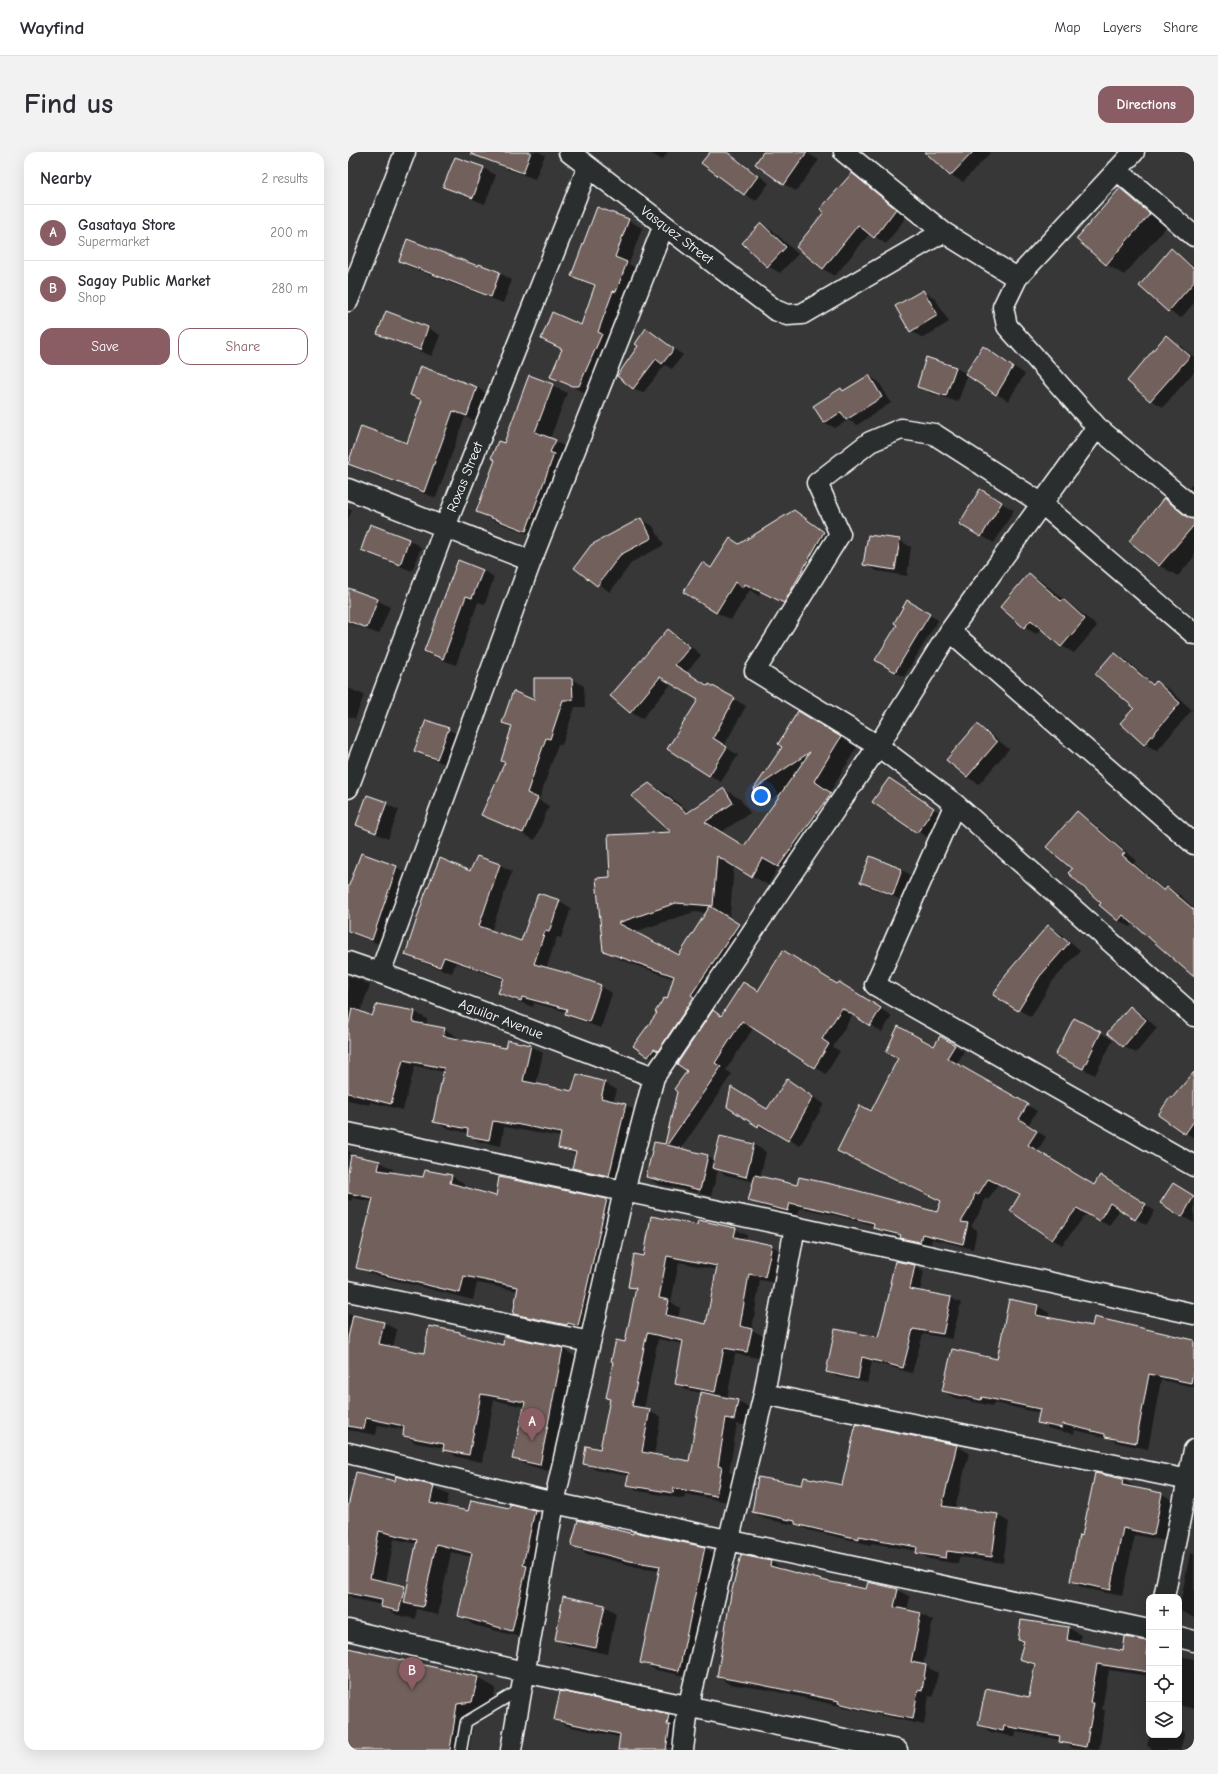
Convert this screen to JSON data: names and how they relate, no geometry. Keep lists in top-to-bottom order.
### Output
{
  "streets": {
    "street": ["Vasquez Street", "Roxas Street", "Aguilar Avenue"]
  },
  "crossings": [
    ["Vasquez Street", "Roxas Street"]
  ],
  "page": {
    "header": "Wayfind",
    "nav": ["Map", "Layers", "Share"],
    "buttons": [
      "Directions",
      ["Save", "Share"]
    ],
    "title": "Find us",
    "heading": ["Nearby", "2 results"],
    "list": [
      {
        "mark": "A",
        "name": "Gasataya Store",
        "note": "Supermarket",
        "value": "200 m"
      },
      {
        "mark": "B",
        "name": "Sagay Public Market",
        "note": "Shop",
        "value": "280 m"
      }
    ],
    "pins": ["A", "B"],
    "map_buttons": ["+", "−"]
  }
}
